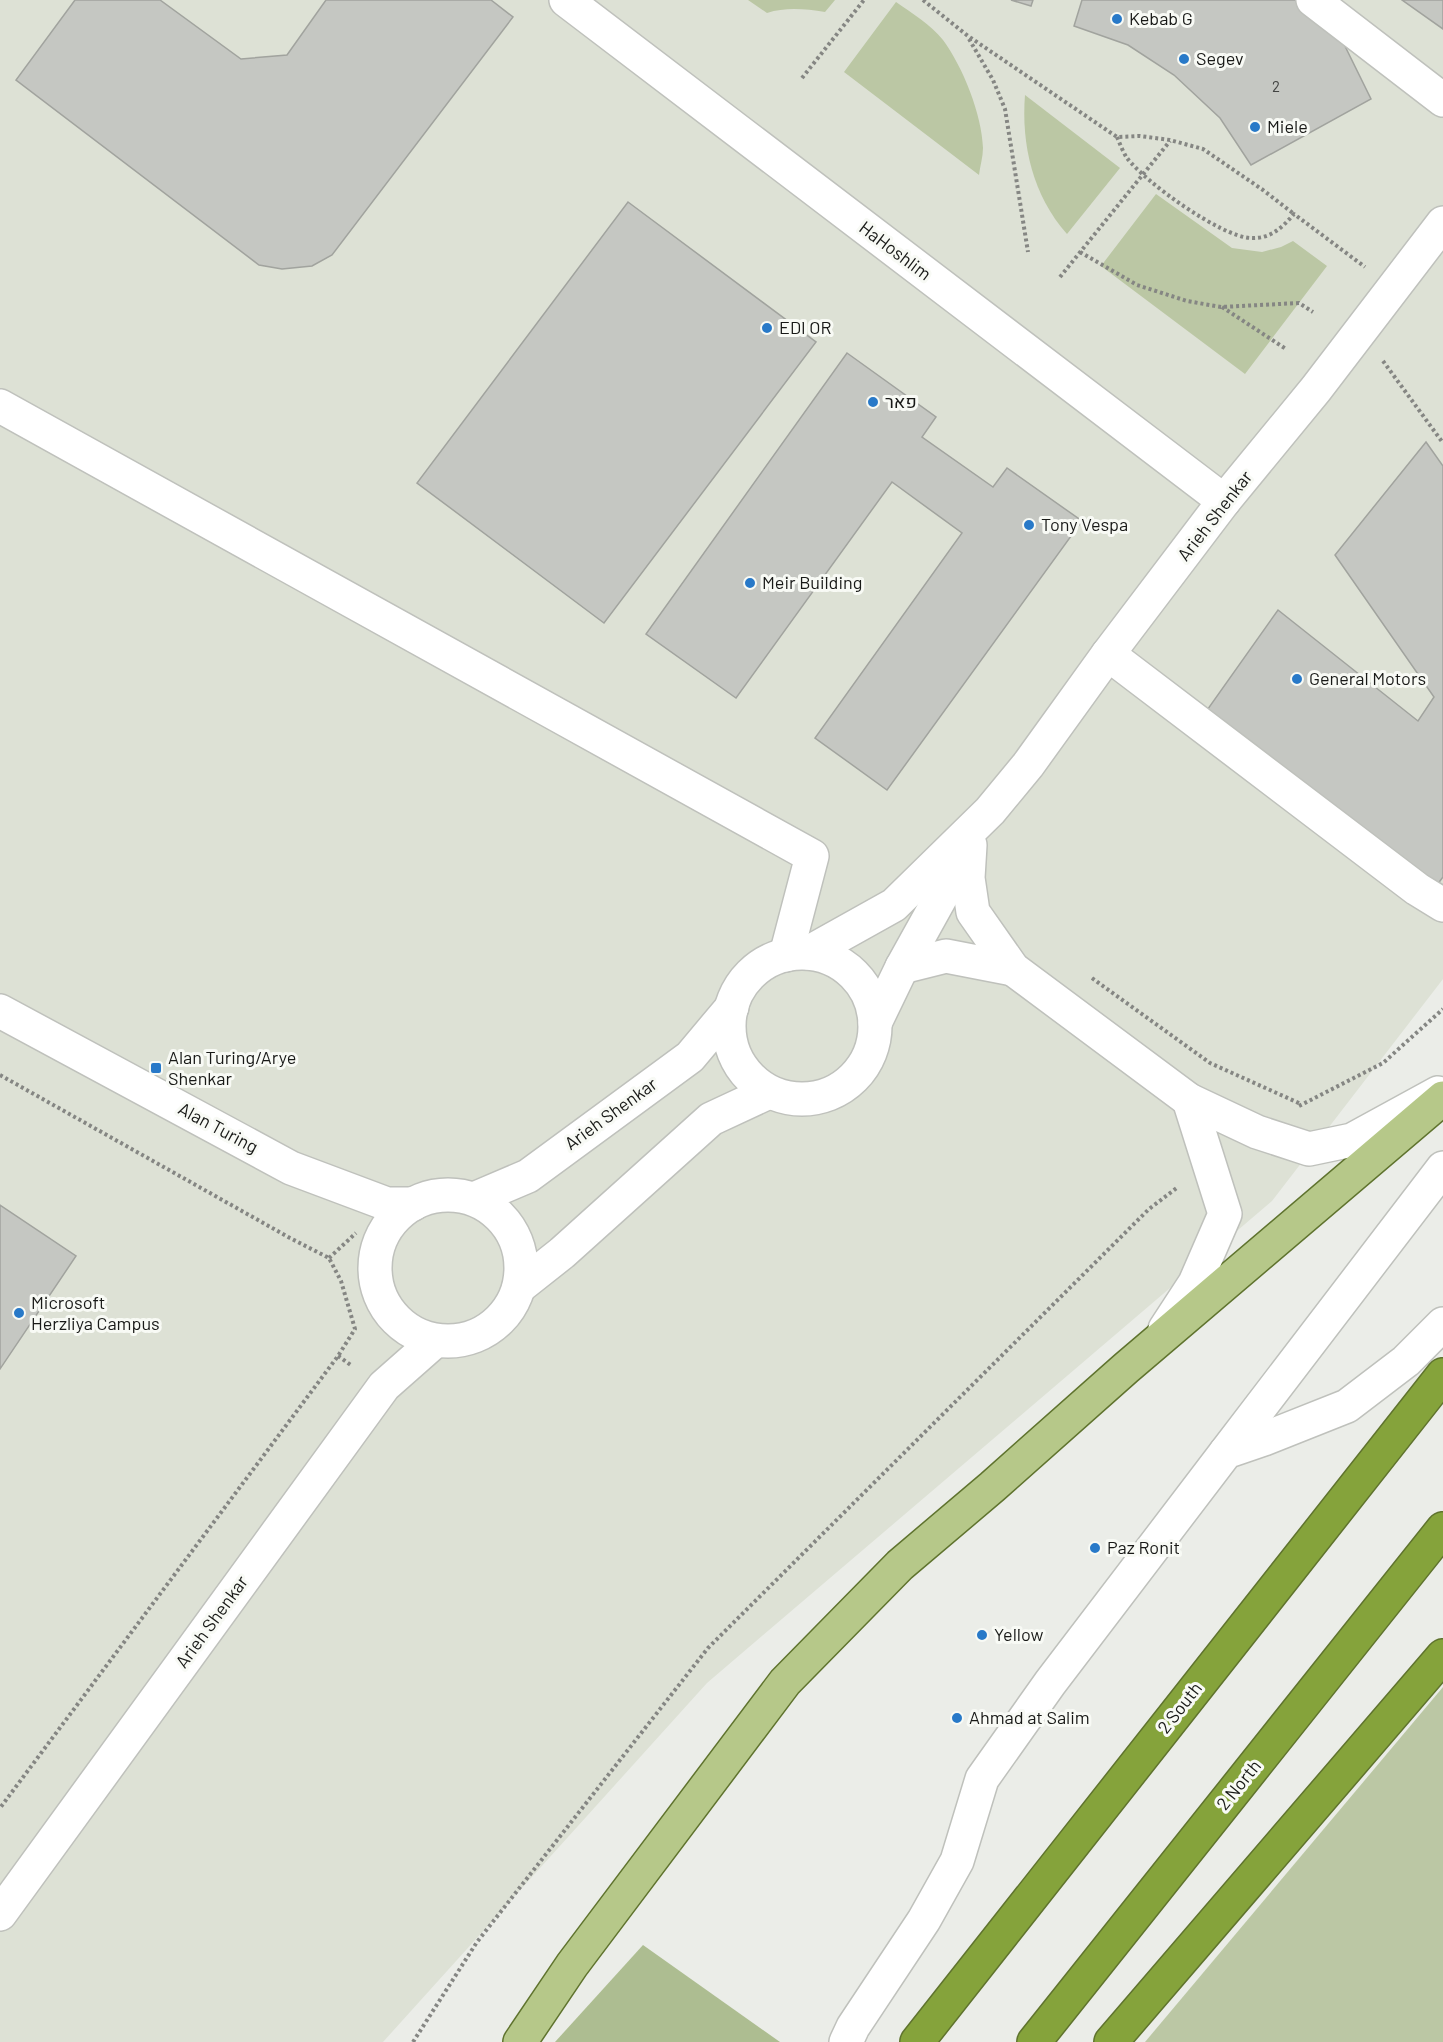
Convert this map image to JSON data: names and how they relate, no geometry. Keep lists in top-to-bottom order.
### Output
{
  "streets": {
    "highway": ["2 South", "2 North"],
    "street": ["HaHoshlim", "Arieh Shenkar", "Alan Turing"]
  },
  "crossings": [
    ["HaHoshlim", "Arieh Shenkar"],
    ["Arieh Shenkar", "Alan Turing"]
  ],
  "places": {
    "other": [
      "Kebab G",
      "Segev",
      "Miele",
      "EDI OR",
      "פאר",
      "Tony Vespa",
      "Meir Building",
      "General Motors",
      "Microsoft Herzliya Campus",
      "Paz Ronit",
      "Yellow",
      "Ahmad at Salim"
    ],
    "transit": ["Alan Turing/Arye Shenkar"]
  },
  "house_numbers": ["2"]
}
